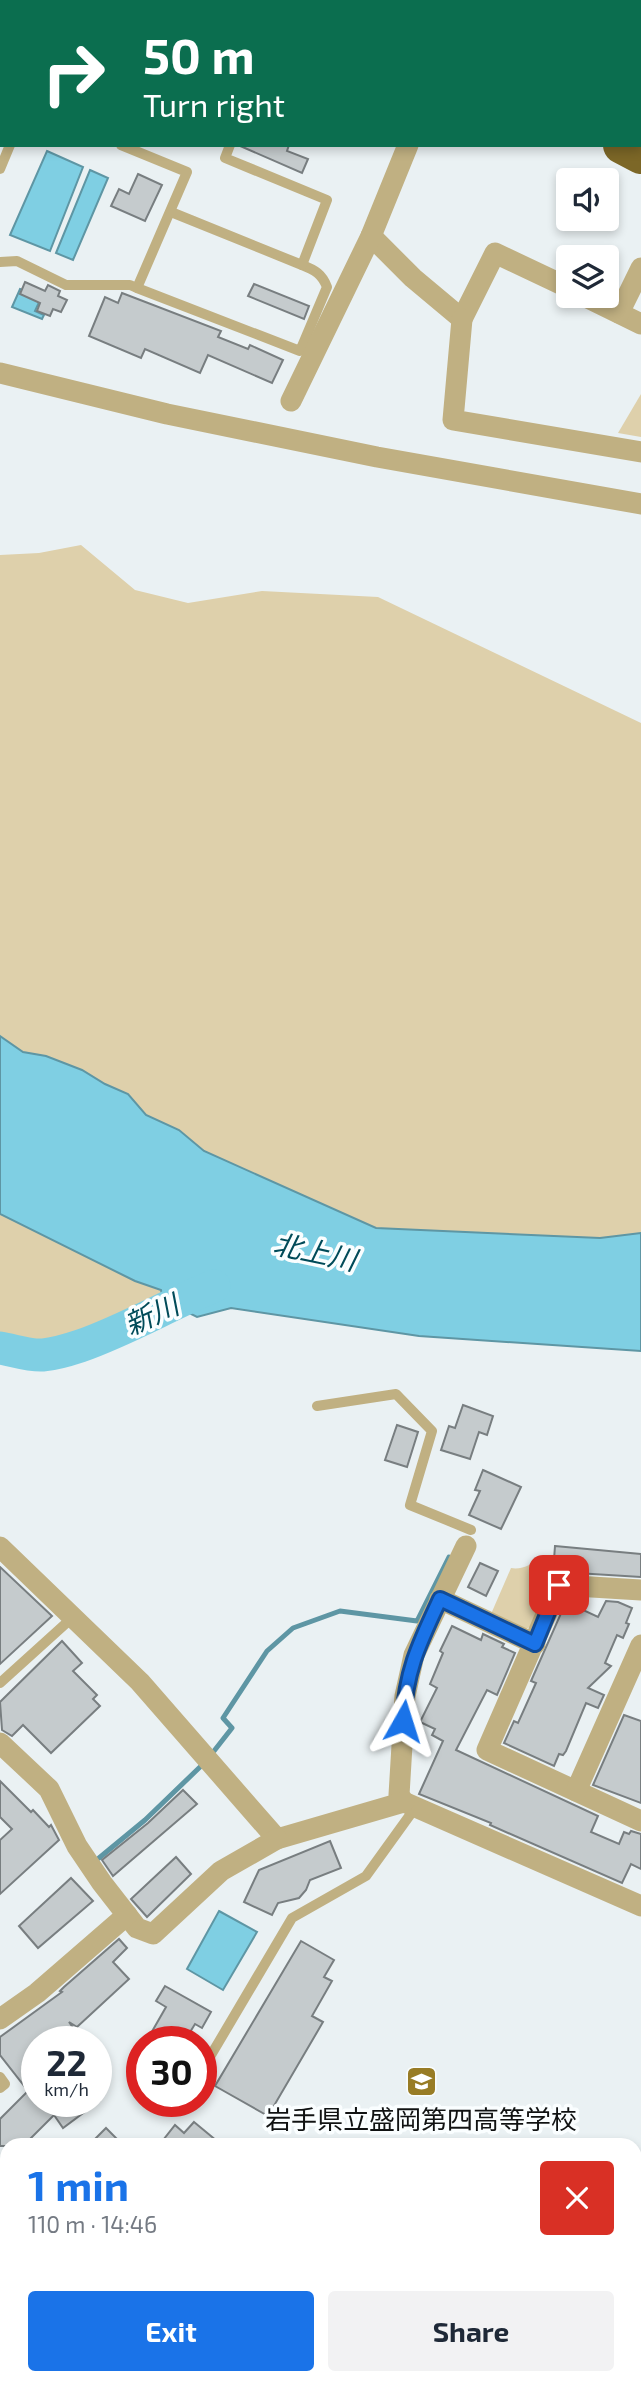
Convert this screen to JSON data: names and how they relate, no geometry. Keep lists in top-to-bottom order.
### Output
{
  "water": ["北上川", "新川"],
  "places": {
    "school or university": ["岩手県立盛岡第四高等学校"]
  },
  "page": {
    "turn": ["50 m", "Turn right"],
    "speed": "22 km/h",
    "limit": "30",
    "heading": ["1 min", "110 m · 14:46"],
    "buttons": ["Exit", "Share"]
  }
}
